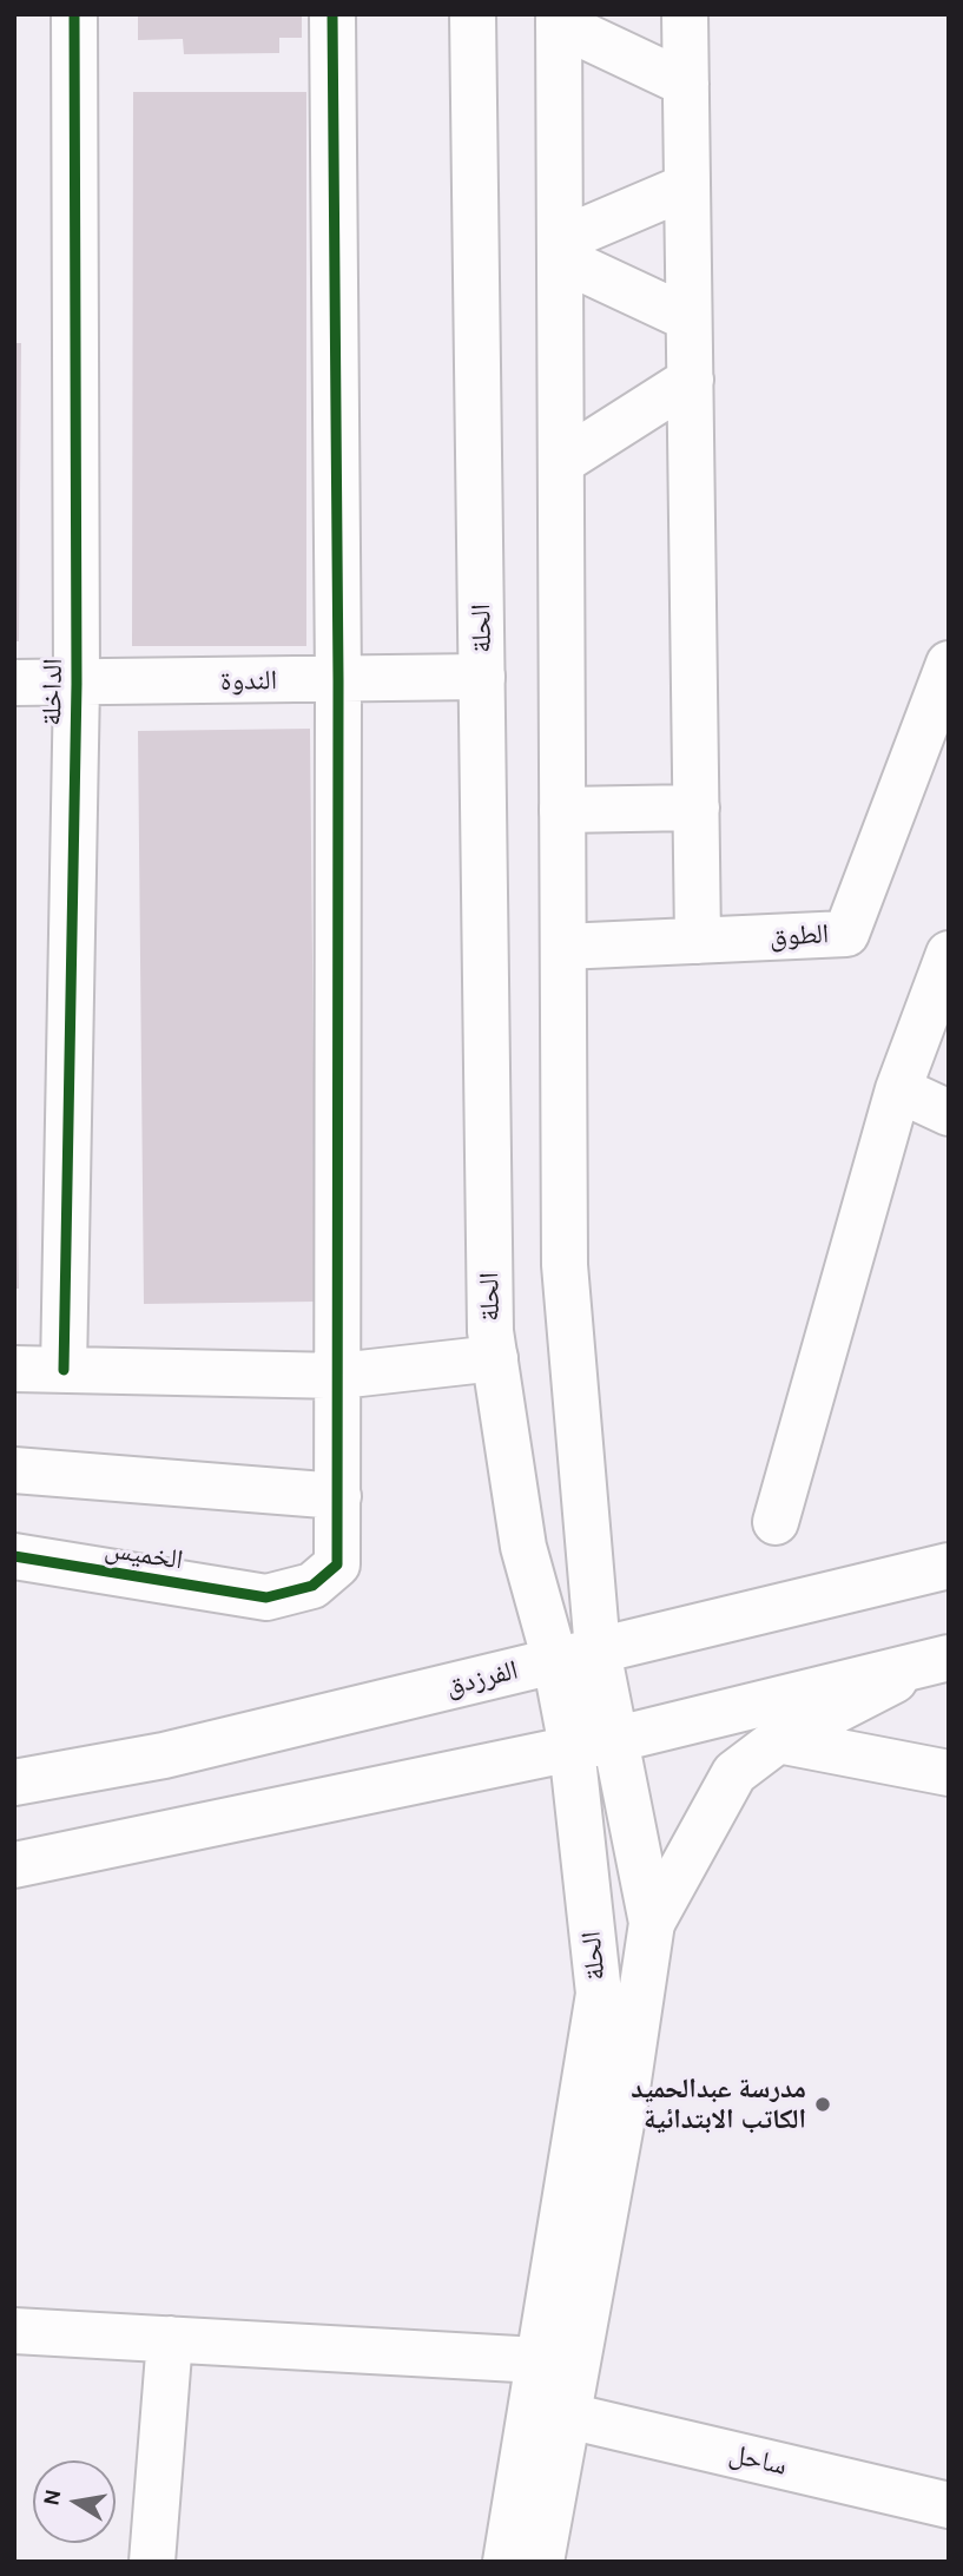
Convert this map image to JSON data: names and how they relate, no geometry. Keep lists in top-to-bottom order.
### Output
{
  "streets": {
    "street": [
      "الحلة",
      "الندوة",
      "الداخلة",
      "الطوق",
      "الخميس",
      "الفرزدق",
      "ساحل"
    ]
  },
  "crossings": [
    ["الحلة", "الندوة"],
    ["الحلة", "الطوق"],
    ["الحلة", "الفرزدق"],
    ["الحلة", "ساحل"],
    ["الندوة", "الداخلة"]
  ],
  "places": ["مدرسة عبدالحميد الكاتب الابتدائية"],
  "north": "left"
}
